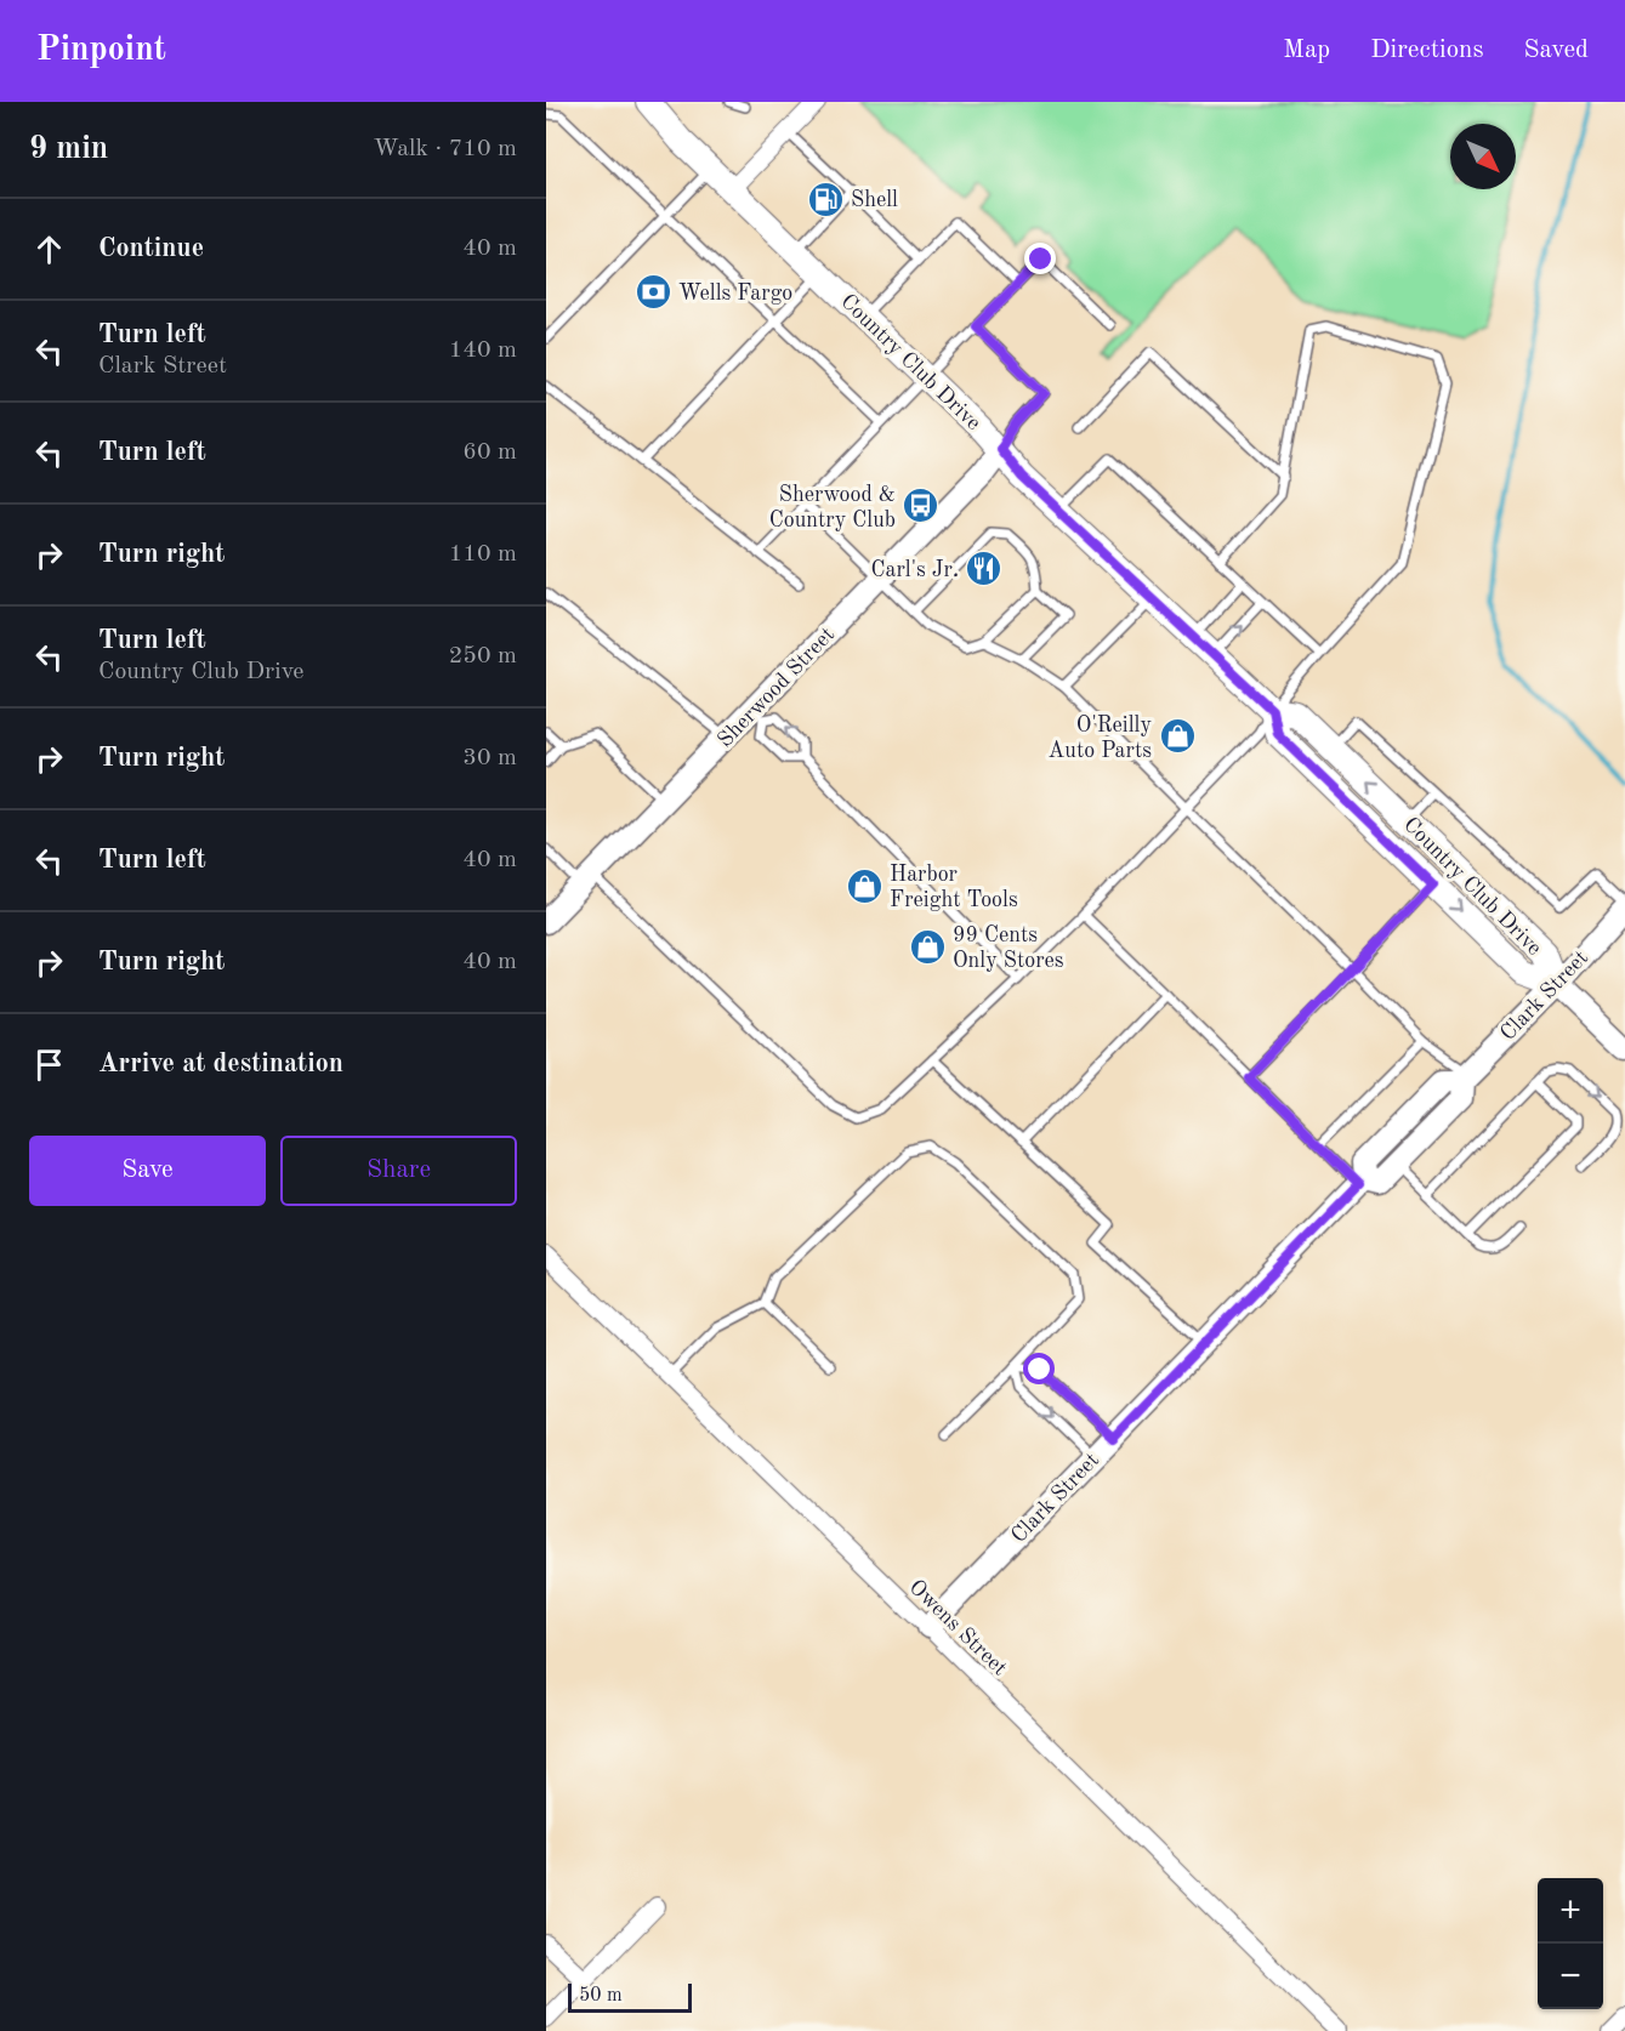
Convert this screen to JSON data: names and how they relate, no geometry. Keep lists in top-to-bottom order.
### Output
{
  "streets": {
    "main road": ["Country Club Drive"],
    "street": ["Sherwood Street", "Clark Street", "Owens Street"]
  },
  "crossings": [
    ["Country Club Drive", "Sherwood Street"],
    ["Country Club Drive", "Clark Street"],
    ["Clark Street", "Owens Street"]
  ],
  "places": {
    "fuel station": ["Shell"],
    "bank": ["Wells Fargo"],
    "bus stop": ["Sherwood & Country Club"],
    "restaurant": ["Carl's Jr."],
    "shop": ["O'Reilly Auto Parts", "Harbor Freight Tools", "99 Cents Only Stores"]
  },
  "scale_bar": "50 m",
  "north": "bottom right",
  "page": {
    "header": "Pinpoint",
    "nav": ["Map", "Directions", "Saved"],
    "heading": ["9 min", "Walk · 710 m"],
    "list": [
      ["Continue", "40 m"],
      ["Turn left", "Clark Street", "140 m"],
      ["Turn left", "60 m"],
      ["Turn right", "110 m"],
      ["Turn left", "Country Club Drive", "250 m"],
      ["Turn right", "30 m"],
      ["Turn left", "40 m"],
      ["Turn right", "40 m"],
      "Arrive at destination"
    ],
    "buttons": ["Save", "Share"],
    "map_buttons": ["+", "−"],
    "scale": "50 m"
  }
}
